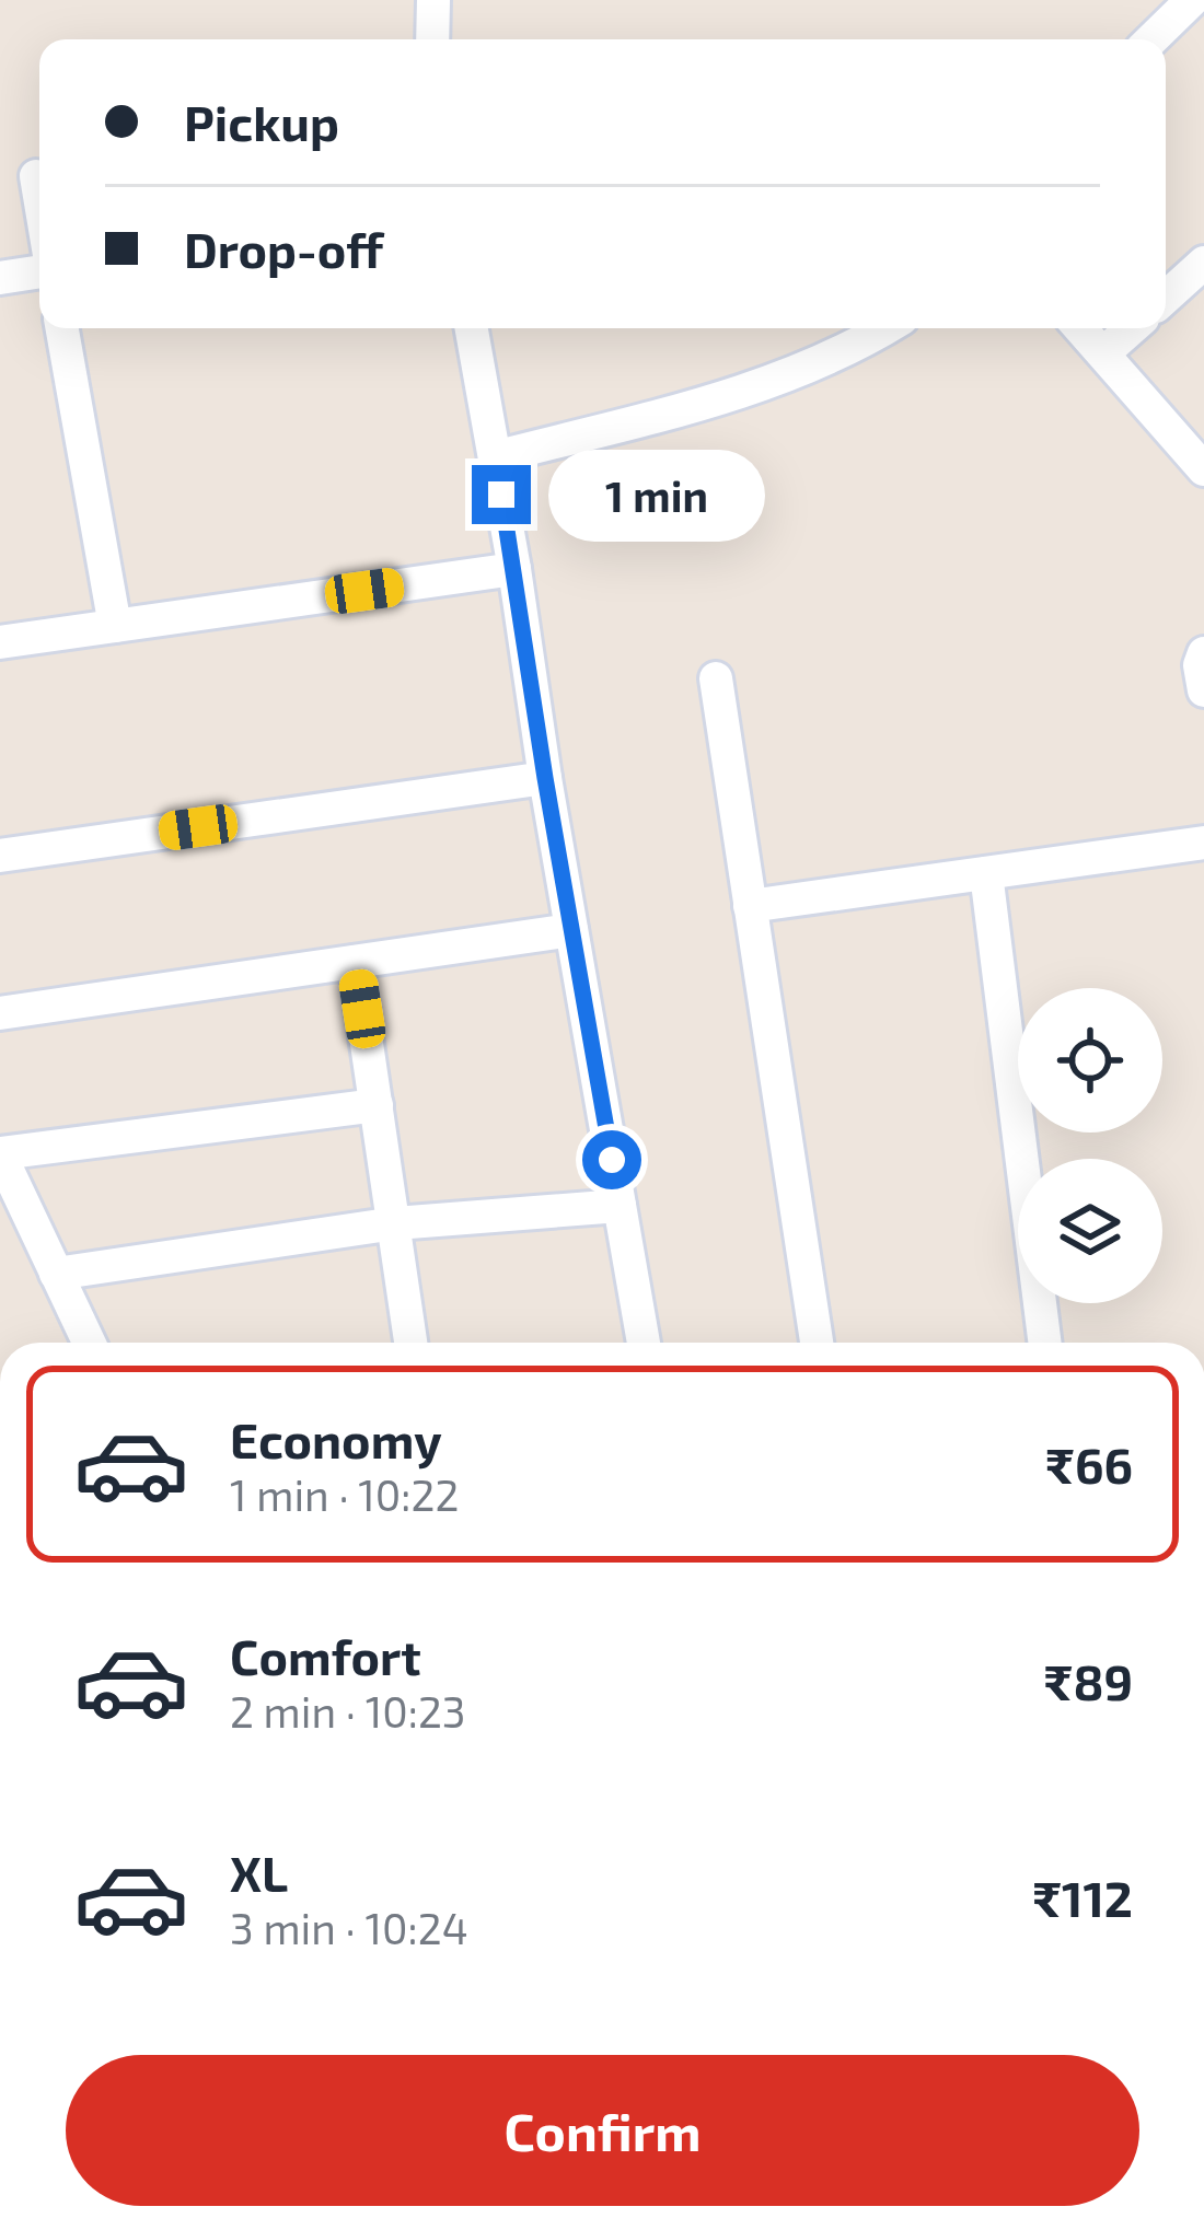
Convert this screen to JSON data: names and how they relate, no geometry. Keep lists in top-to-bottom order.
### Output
{
  "page": {
    "banner": ["Pickup", "Drop-off"],
    "bubble": "1 min",
    "list": [
      {
        "name": "Economy",
        "note": "1 min · 10:22",
        "value": "₹66"
      },
      {
        "name": "Comfort",
        "note": "2 min · 10:23",
        "value": "₹89"
      },
      {
        "name": "XL",
        "note": "3 min · 10:24",
        "value": "₹112"
      }
    ],
    "buttons": "Confirm"
  }
}
